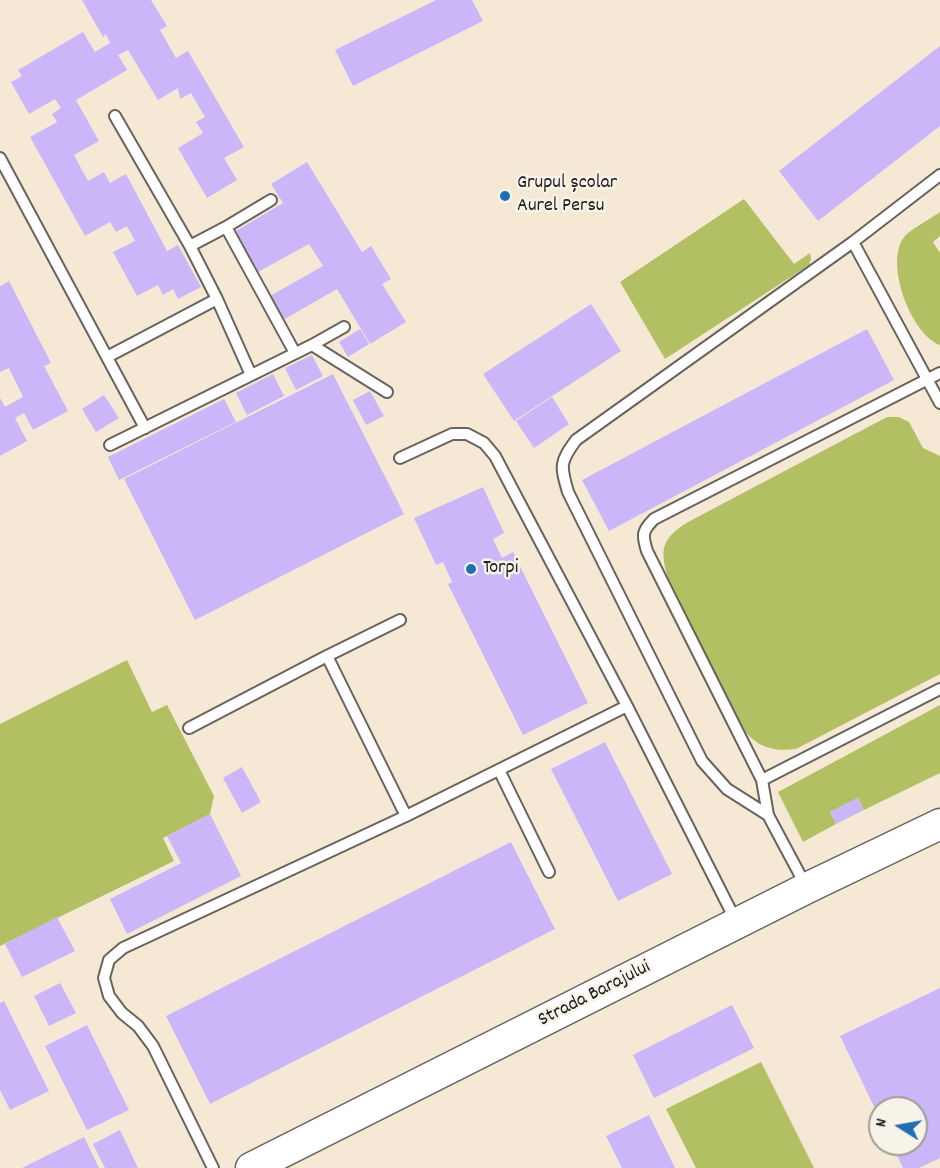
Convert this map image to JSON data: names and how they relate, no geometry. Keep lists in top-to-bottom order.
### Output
{
  "streets": {
    "main road": ["Strada Barajului"]
  },
  "places": ["Grupul școlar Aurel Persu", "Torpi"],
  "north": "left"
}
